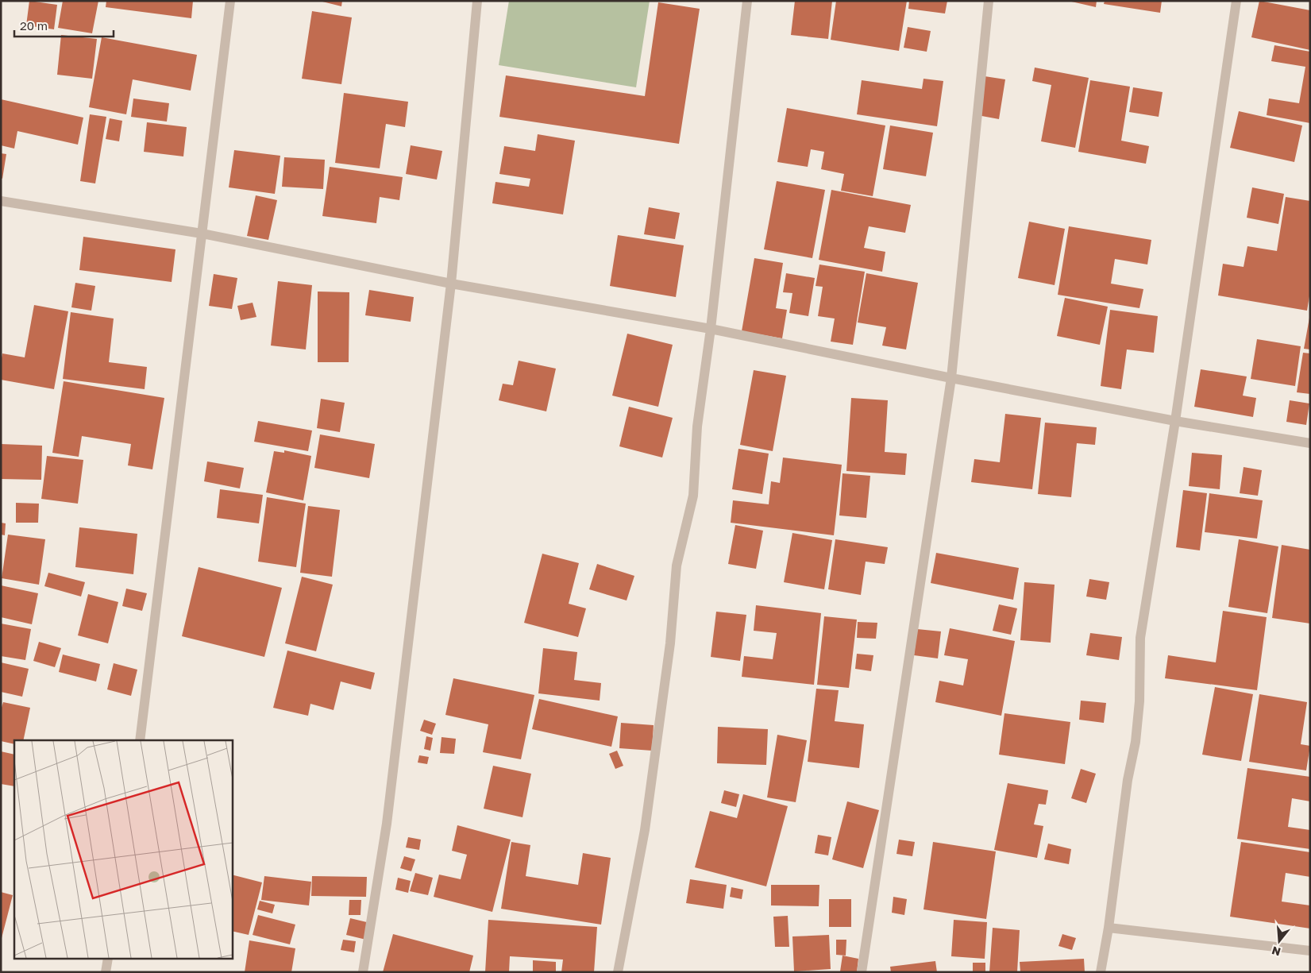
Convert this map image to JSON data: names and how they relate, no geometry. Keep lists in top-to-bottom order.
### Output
{
  "scale_bar": "20 m",
  "north": "bottom"
}
